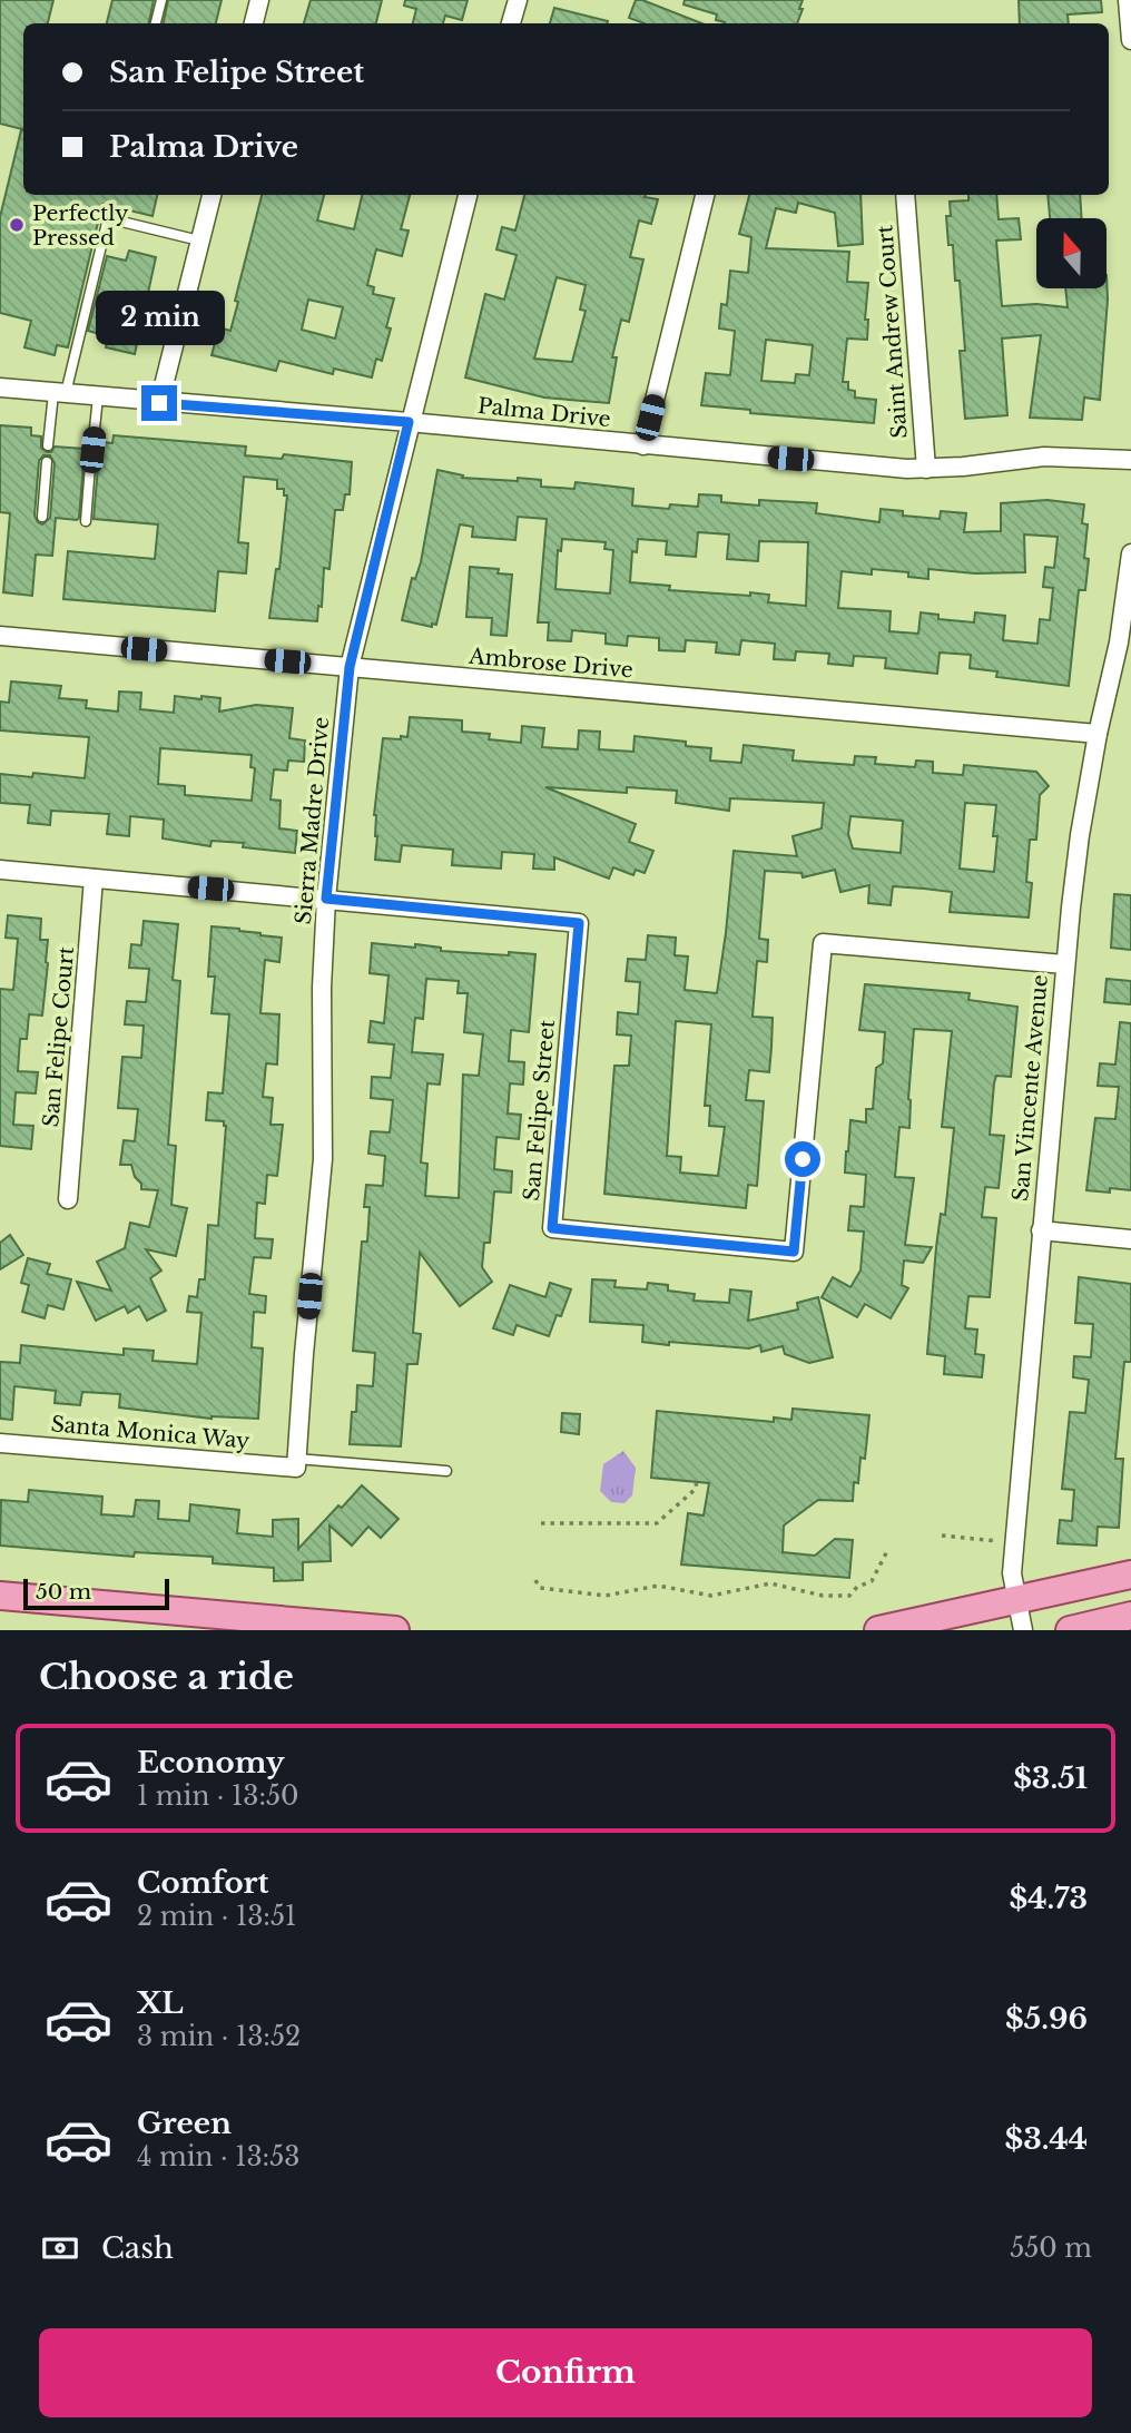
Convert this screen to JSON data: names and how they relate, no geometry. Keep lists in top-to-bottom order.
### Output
{
  "streets": {
    "street": [
      "Saint Andrew Court",
      "Palma Drive",
      "Ambrose Drive",
      "Sierra Madre Drive",
      "San Felipe Court",
      "San Vincente Avenue",
      "San Felipe Street",
      "Santa Monica Way"
    ]
  },
  "crossings": [
    ["Saint Andrew Court", "Palma Drive"],
    ["Palma Drive", "Sierra Madre Drive"],
    ["Ambrose Drive", "Sierra Madre Drive"],
    ["Ambrose Drive", "San Vincente Avenue"],
    ["Sierra Madre Drive", "San Felipe Street"],
    ["Sierra Madre Drive", "Santa Monica Way"],
    ["San Felipe Court", "San Felipe Street"],
    ["San Vincente Avenue", "San Felipe Street"]
  ],
  "places": ["Perfectly Pressed"],
  "scale_bar": "50 m",
  "north": "top",
  "page": {
    "banner": ["San Felipe Street", "Palma Drive"],
    "bubble": "2 min",
    "scale": "50 m",
    "heading": "Choose a ride",
    "list": [
      {
        "name": "Economy",
        "note": "1 min · 13:50",
        "value": "$3.51"
      },
      {
        "name": "Comfort",
        "note": "2 min · 13:51",
        "value": "$4.73"
      },
      {
        "name": "XL",
        "note": "3 min · 13:52",
        "value": "$5.96"
      },
      {
        "name": "Green",
        "note": "4 min · 13:53",
        "value": "$3.44"
      }
    ],
    "pay": ["Cash", "550 m"],
    "buttons": "Confirm"
  }
}
